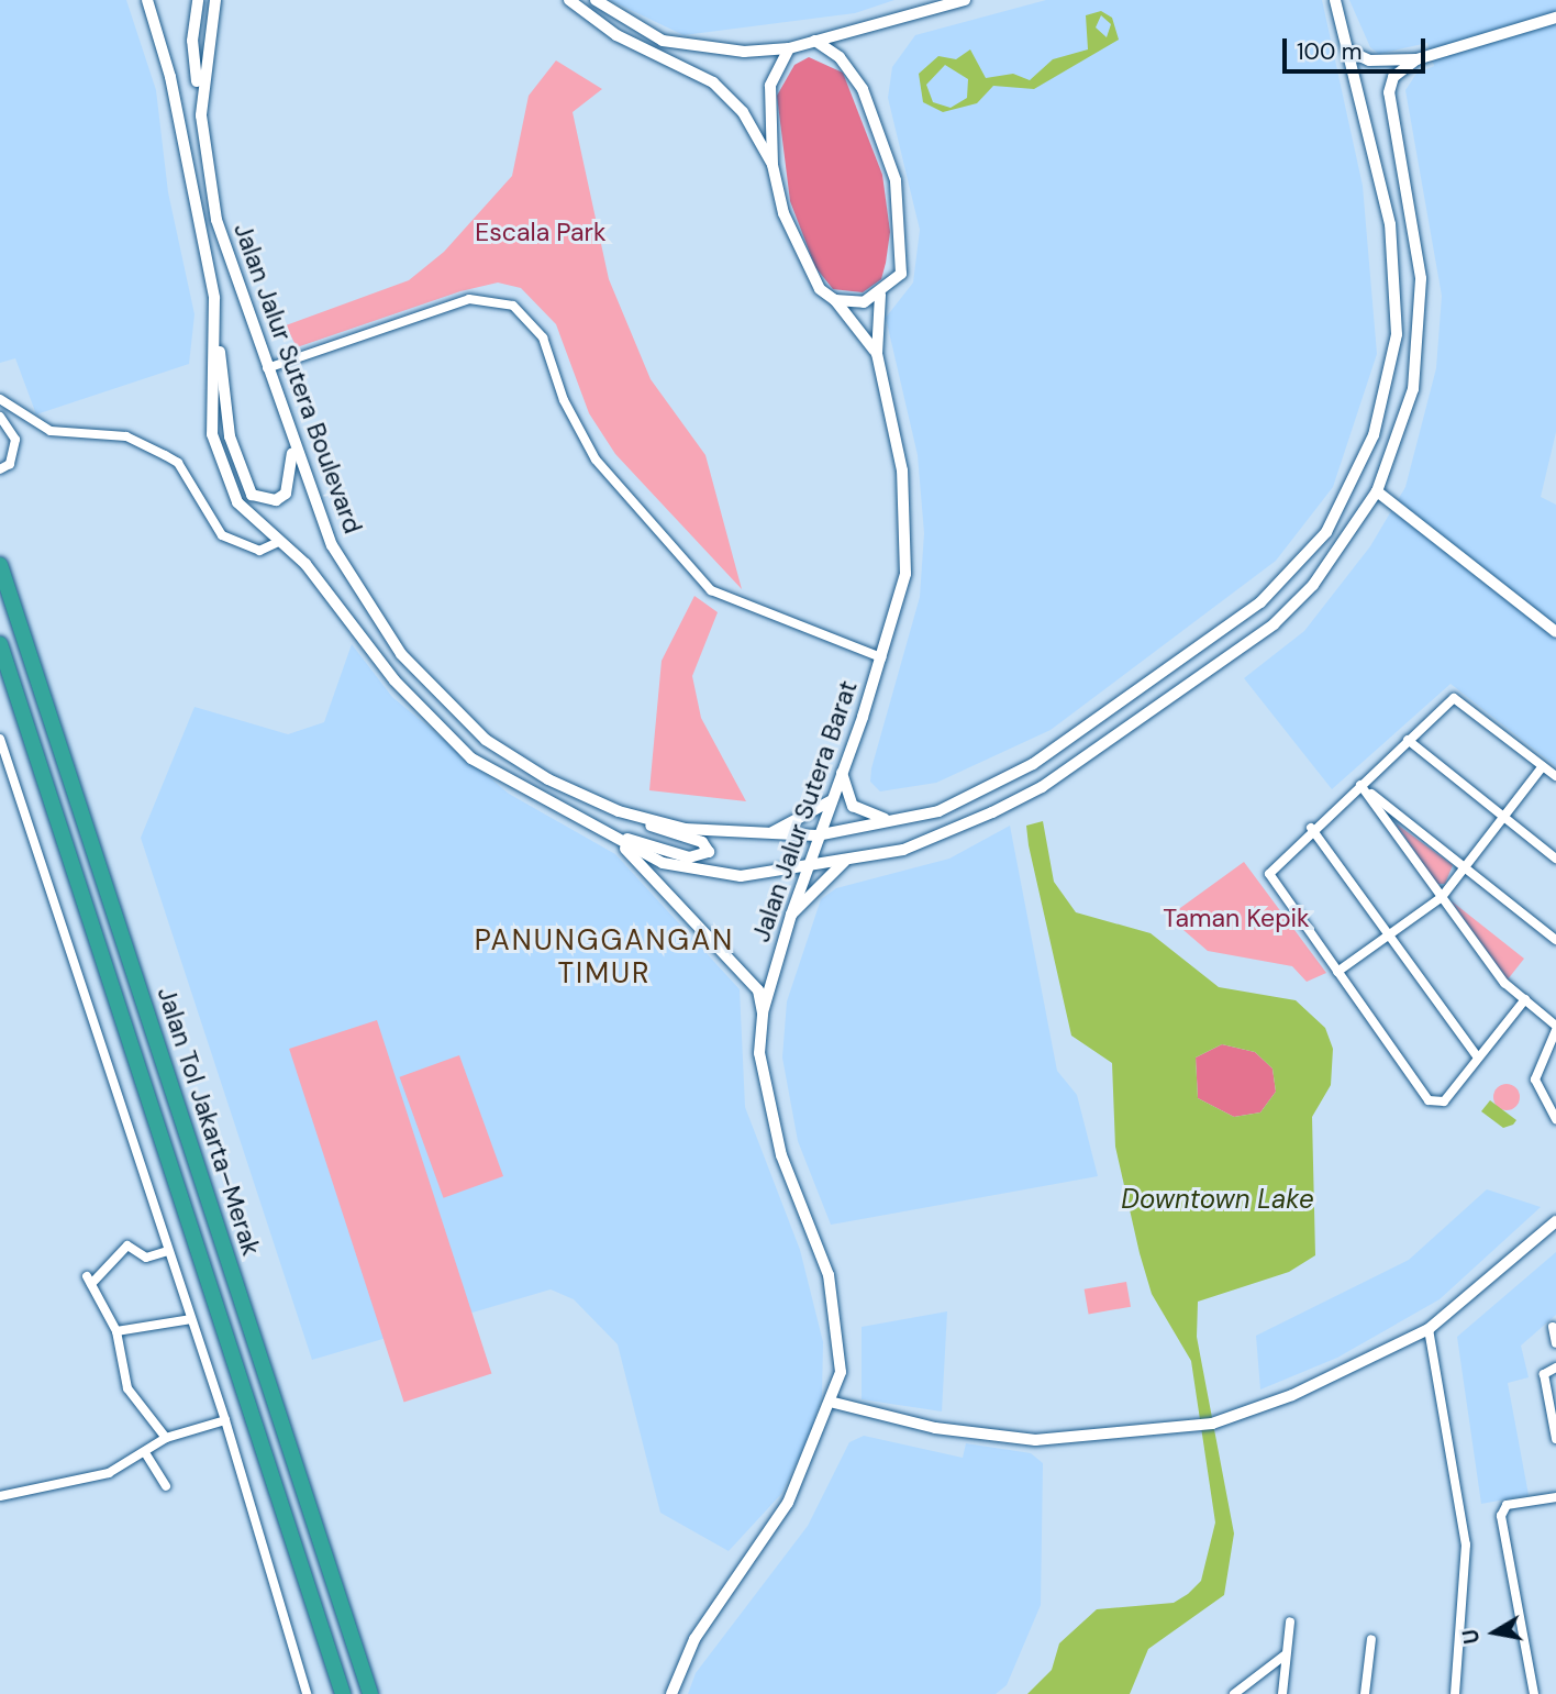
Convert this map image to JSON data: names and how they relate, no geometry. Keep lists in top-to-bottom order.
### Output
{
  "streets": {
    "highway": ["Jalan Tol Jakarta–Merak"],
    "main road": ["Jalan Jalur Sutera Boulevard", "Jalan Jalur Sutera Barat"]
  },
  "crossings": [
    ["Jalan Jalur Sutera Boulevard", "Jalan Jalur Sutera Barat"]
  ],
  "districts": ["PANUNGGANGAN TIMUR"],
  "water": ["Downtown Lake"],
  "parks": ["Escala Park", "Taman Kepik"],
  "scale_bar": "100 m",
  "north": "left"
}
